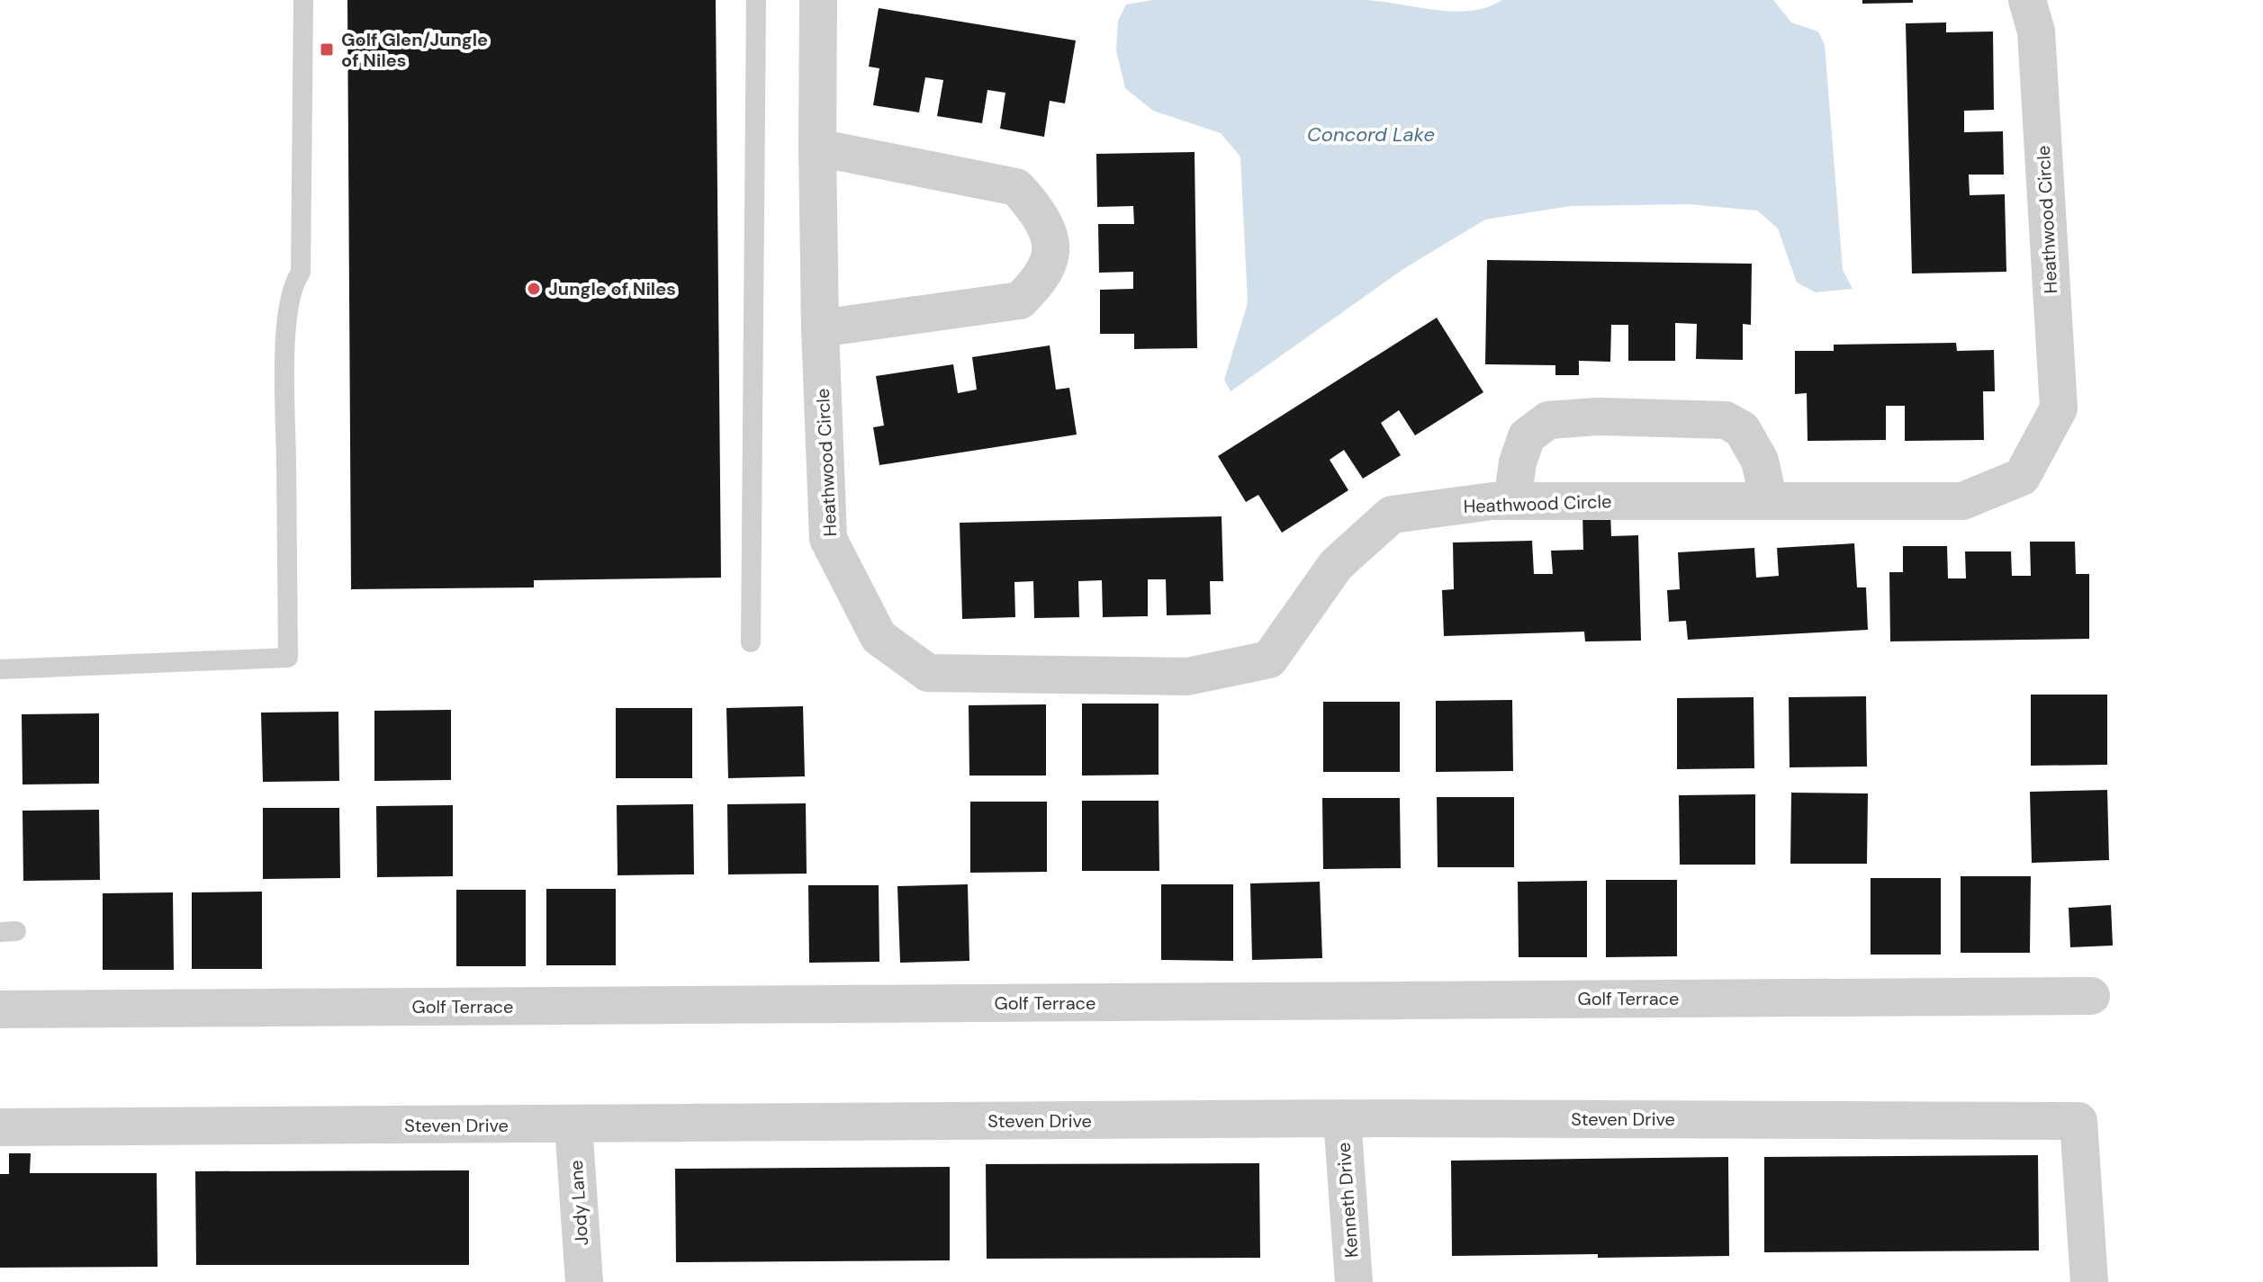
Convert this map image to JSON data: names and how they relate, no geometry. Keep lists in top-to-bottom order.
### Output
{
  "streets": {
    "street": [
      "Heathwood Circle",
      "Golf Terrace",
      "Steven Drive",
      "Kenneth Drive",
      "Jody Lane"
    ]
  },
  "crossings": [
    ["Steven Drive", "Kenneth Drive"],
    ["Steven Drive", "Jody Lane"]
  ],
  "water": ["Concord Lake"],
  "places": {
    "transit": ["Golf Glen/Jungle of Niles"],
    "other": ["Jungle of Niles"]
  }
}
